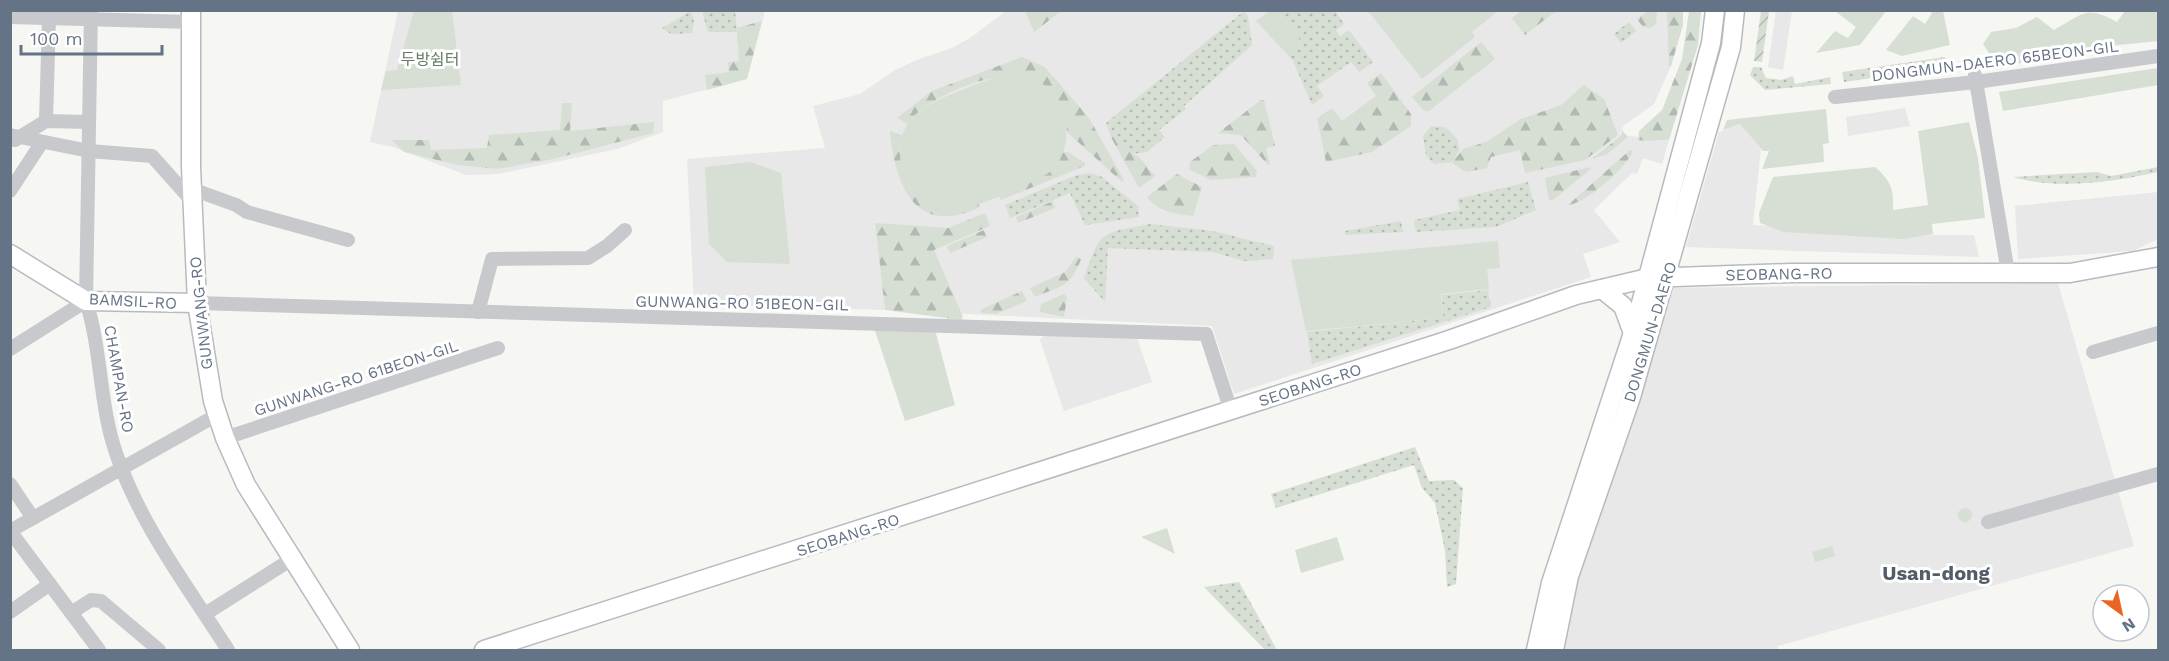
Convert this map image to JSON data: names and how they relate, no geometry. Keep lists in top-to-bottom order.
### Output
{
  "streets": {
    "main road": [
      "SEOBANG-RO",
      "BAMSIL-RO",
      "GUNWANG-RO",
      "DONGMUN-DAERO"
    ],
    "street": [
      "DONGMUN-DAERO 65BEON-GIL",
      "GUNWANG-RO 51BEON-GIL",
      "GUNWANG-RO 61BEON-GIL",
      "CHAMPAN-RO"
    ]
  },
  "crossings": [
    ["SEOBANG-RO", "GUNWANG-RO 51BEON-GIL"],
    ["SEOBANG-RO", "DONGMUN-DAERO"],
    ["BAMSIL-RO", "GUNWANG-RO 51BEON-GIL"],
    ["BAMSIL-RO", "GUNWANG-RO"],
    ["BAMSIL-RO", "CHAMPAN-RO"],
    ["GUNWANG-RO 51BEON-GIL", "GUNWANG-RO"],
    ["GUNWANG-RO", "GUNWANG-RO 61BEON-GIL"]
  ],
  "districts": ["Usan-dong"],
  "parks": ["두방쉼터"],
  "scale_bar": "100 m",
  "north": "bottom right"
}
